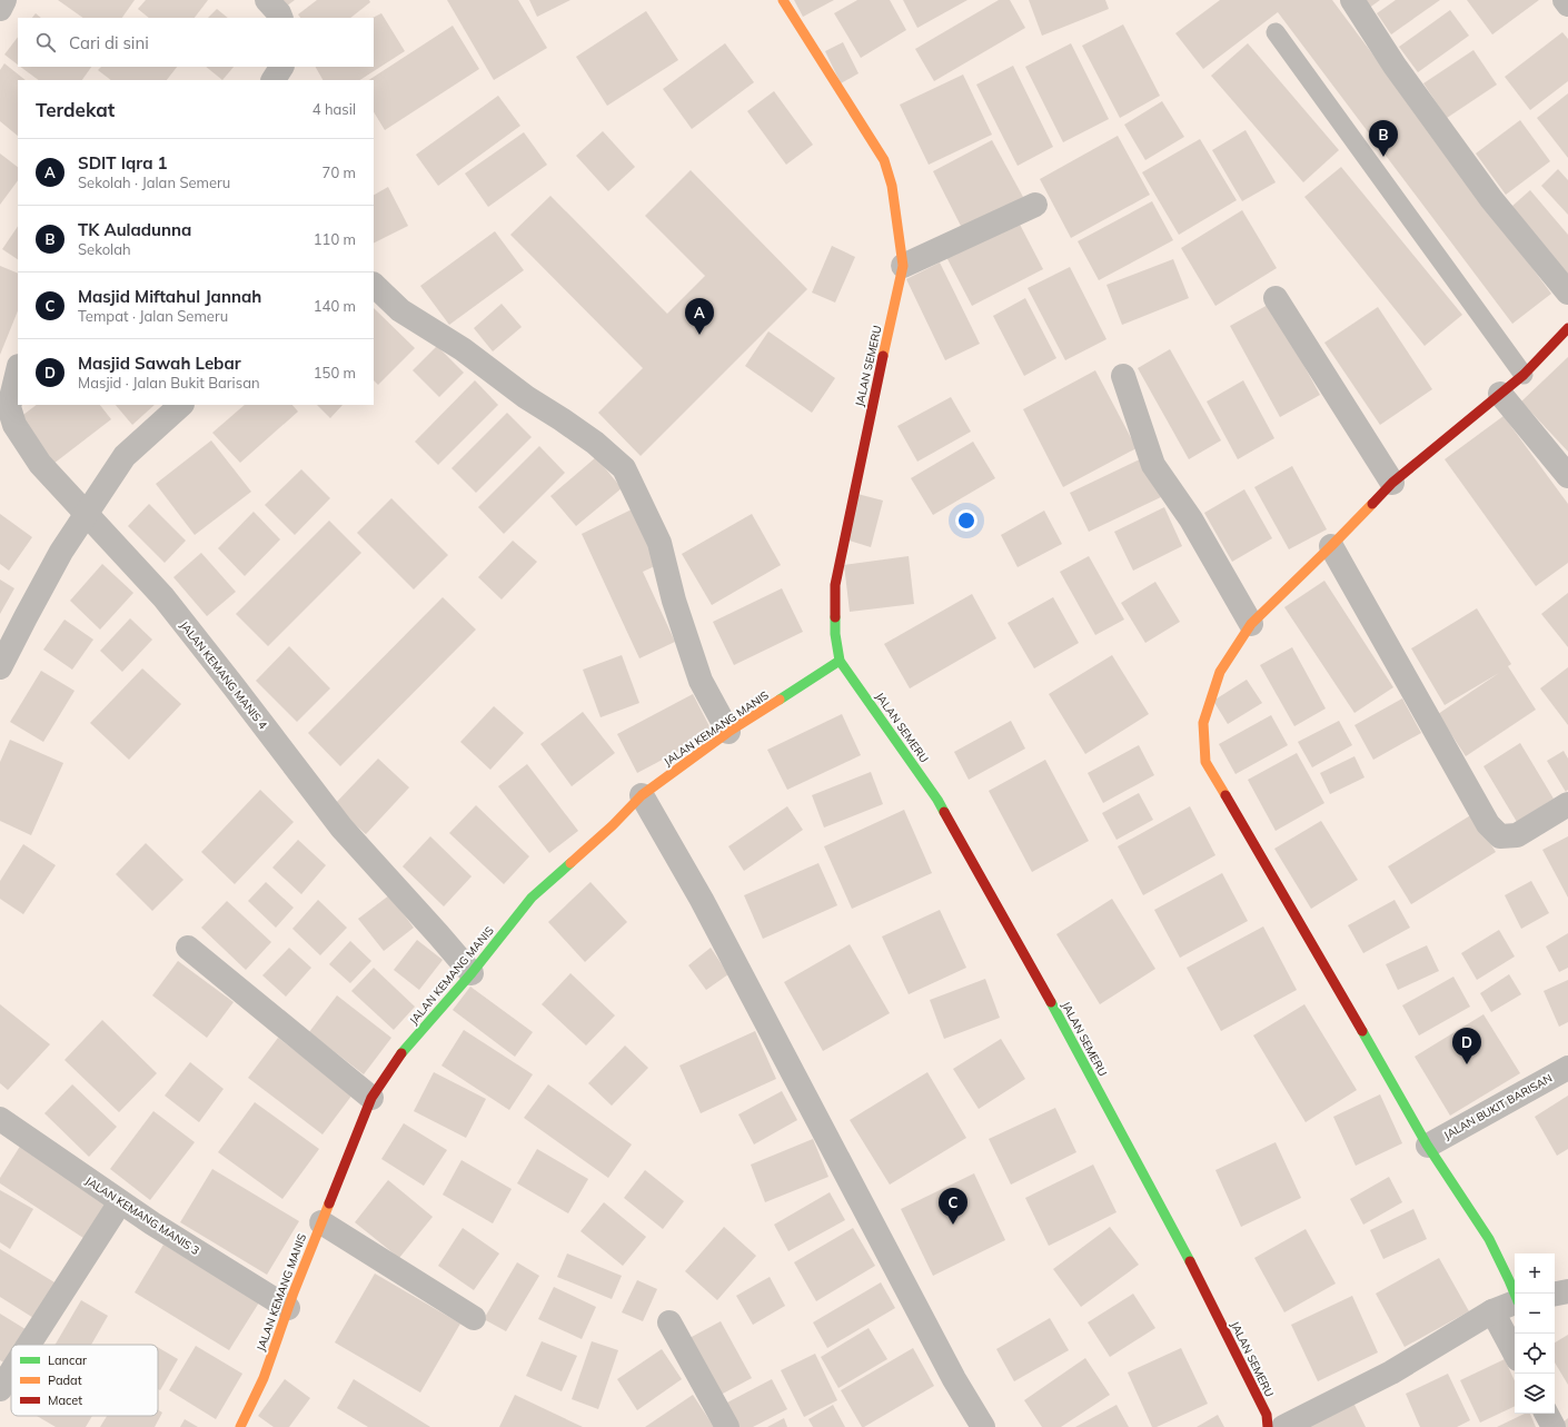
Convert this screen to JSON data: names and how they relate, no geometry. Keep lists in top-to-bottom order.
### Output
{
  "streets": {
    "street": [
      "JALAN SEMERU",
      "JALAN KEMANG MANIS 4",
      "JALAN KEMANG MANIS",
      "JALAN BUKIT BARISAN",
      "JALAN KEMANG MANIS 3"
    ]
  },
  "crossings": [
    ["JALAN SEMERU", "JALAN KEMANG MANIS"],
    ["JALAN KEMANG MANIS 4", "JALAN KEMANG MANIS"],
    ["JALAN KEMANG MANIS", "JALAN KEMANG MANIS 3"]
  ],
  "legend": ["Lancar", "Padat", "Macet"],
  "page": {
    "search": "Cari di sini",
    "heading": ["Terdekat", "4 hasil"],
    "pins": [
      "B",
      "A",
      "D",
      "C"
    ],
    "list": [
      {
        "mark": "A",
        "name": "SDIT Iqra 1",
        "note": "Sekolah · Jalan Semeru",
        "value": "70 m"
      },
      {
        "mark": "B",
        "name": "TK Auladunna",
        "note": "Sekolah",
        "value": "110 m"
      },
      {
        "mark": "C",
        "name": "Masjid Miftahul Jannah",
        "note": "Tempat · Jalan Semeru",
        "value": "140 m"
      },
      {
        "mark": "D",
        "name": "Masjid Sawah Lebar",
        "note": "Masjid · Jalan Bukit Barisan",
        "value": "150 m"
      }
    ],
    "map_buttons": ["+", "−"]
  }
}
